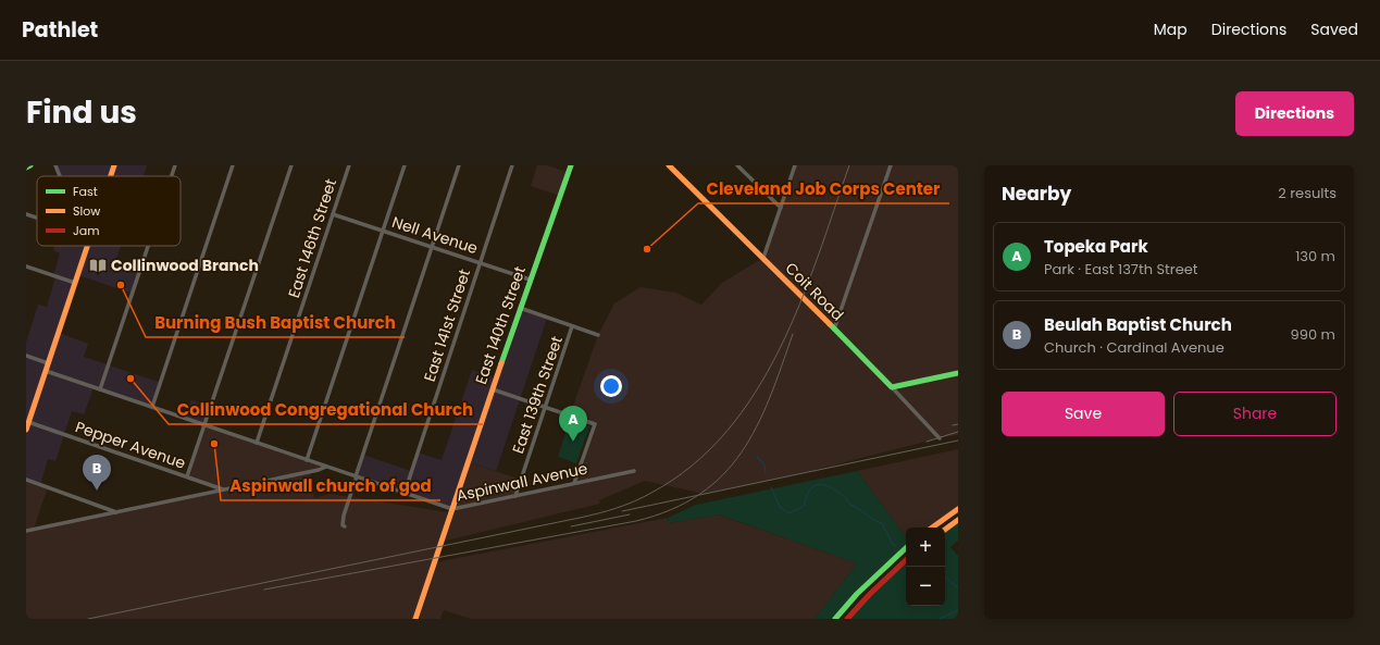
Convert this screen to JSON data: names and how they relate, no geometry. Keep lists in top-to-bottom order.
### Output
{
  "streets": {
    "main road": ["Coit Road", "East 140th Street"],
    "street": [
      "Nell Avenue",
      "East 146th Street",
      "East 141st Street",
      "East 139th Street",
      "Pepper Avenue",
      "Aspinwall Avenue"
    ]
  },
  "crossings": [
    ["Nell Avenue", "East 146th Street"],
    ["Nell Avenue", "East 141st Street"],
    ["Nell Avenue", "East 140th Street"],
    ["East 146th Street", "Aspinwall Avenue"],
    ["East 141st Street", "Aspinwall Avenue"],
    ["East 140th Street", "Aspinwall Avenue"],
    ["East 139th Street", "Aspinwall Avenue"]
  ],
  "places": {
    "other": [
      "Cleveland Job Corps Center",
      "Burning Bush Baptist Church",
      "Collinwood Congregational Church",
      "Aspinwall church of god"
    ],
    "library": ["Collinwood Branch"]
  },
  "legend": ["Fast", "Slow", "Jam"],
  "page": {
    "header": "Pathlet",
    "nav": ["Map", "Directions", "Saved"],
    "title": "Find us",
    "buttons": [
      "Directions",
      ["Save", "Share"]
    ],
    "heading": ["Nearby", "2 results"],
    "list": [
      {
        "mark": "A",
        "name": "Topeka Park",
        "note": "Park · East 137th Street",
        "value": "130 m"
      },
      {
        "mark": "B",
        "name": "Beulah Baptist Church",
        "note": "Church · Cardinal Avenue",
        "value": "990 m"
      }
    ],
    "pins": ["A", "B"],
    "map_buttons": ["+", "−"]
  }
}
